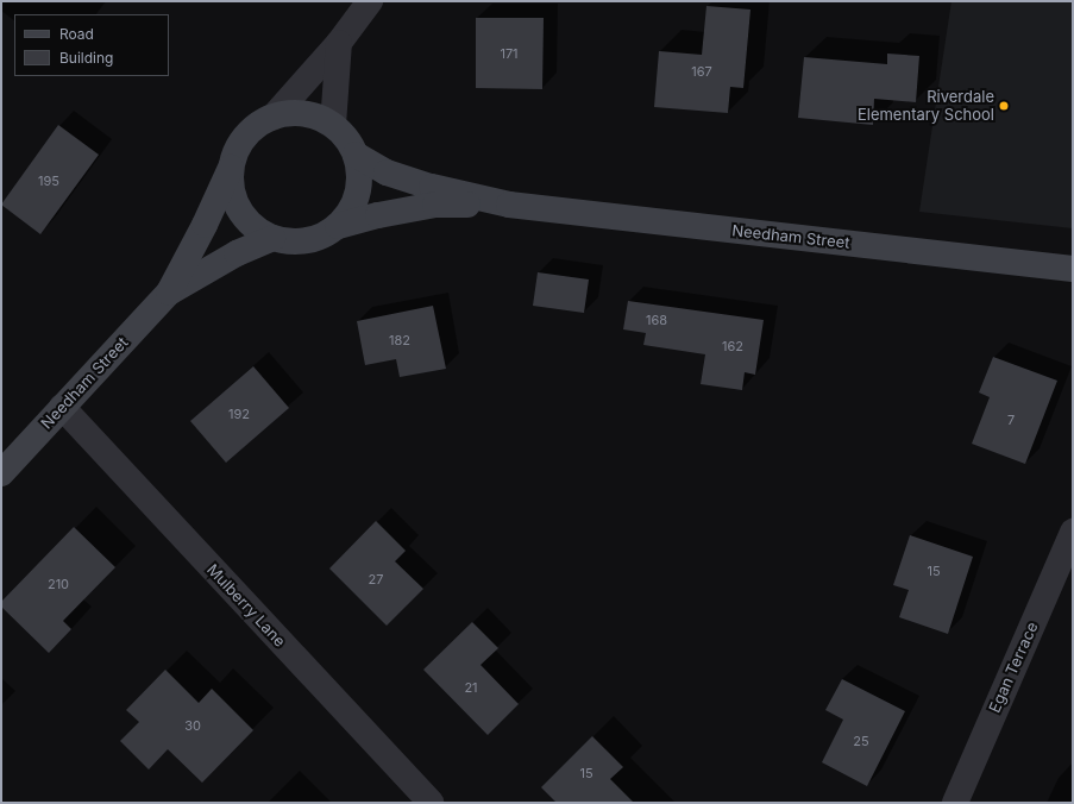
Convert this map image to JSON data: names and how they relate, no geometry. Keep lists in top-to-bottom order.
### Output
{
  "streets": {
    "main road": ["Needham Street"],
    "street": ["Mulberry Lane", "Egan Terrace"]
  },
  "crossings": [
    ["Needham Street", "Mulberry Lane"]
  ],
  "places": ["Riverdale Elementary School"],
  "house_numbers": [
    "171",
    "167",
    "195",
    "168",
    "182",
    "162",
    "192",
    "7",
    "15",
    "27",
    "210",
    "21",
    "30",
    "25",
    "15"
  ],
  "legend": ["Road", "Building"]
}
